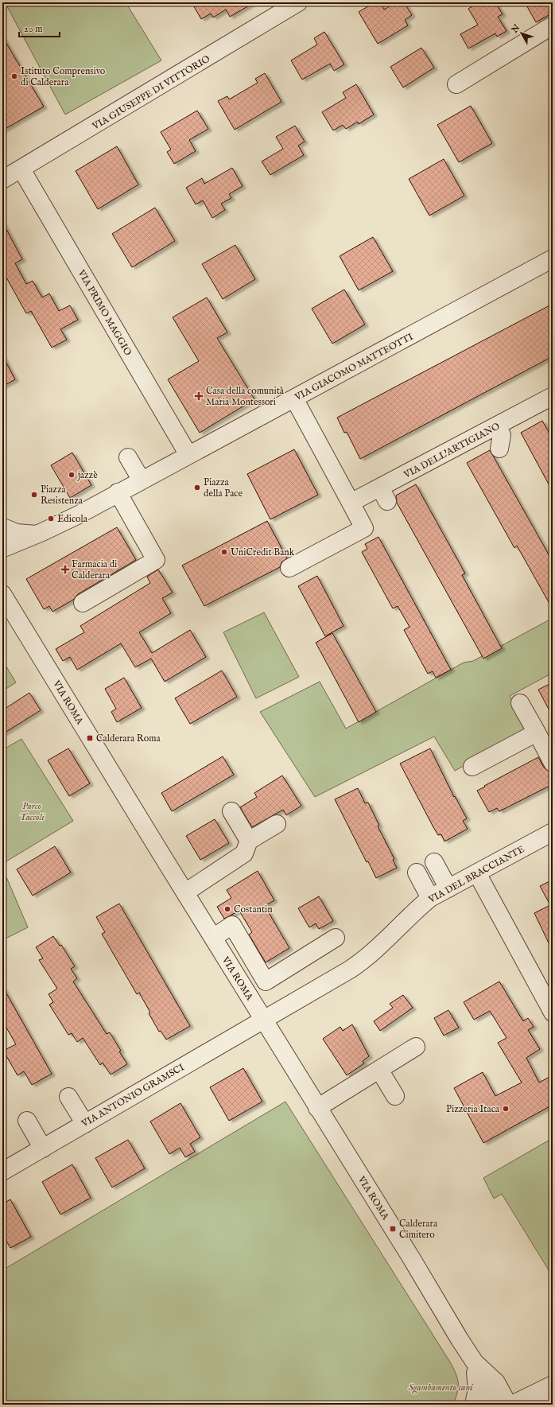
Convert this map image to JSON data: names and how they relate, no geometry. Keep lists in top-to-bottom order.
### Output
{
  "streets": {
    "street": [
      "VIA GIUSEPPE DI VITTORIO",
      "VIA PRIMO MAGGIO",
      "VIA GIACOMO MATTEOTTI",
      "VIA DELL'ARTIGIANO",
      "VIA ROMA",
      "VIA DEL BRACCIANTE",
      "VIA ANTONIO GRAMSCI"
    ]
  },
  "crossings": [
    ["VIA GIUSEPPE DI VITTORIO", "VIA PRIMO MAGGIO"],
    ["VIA PRIMO MAGGIO", "VIA GIACOMO MATTEOTTI"],
    ["VIA ROMA", "VIA DEL BRACCIANTE"],
    ["VIA ROMA", "VIA ANTONIO GRAMSCI"],
    ["VIA DEL BRACCIANTE", "VIA ANTONIO GRAMSCI"]
  ],
  "parks": ["Parco Taccoli", "Sgambamento cani"],
  "places": {
    "other": [
      "Istituto Comprensivo di Calderara",
      "jazzè",
      "Piazza della Pace",
      "Piazza Resistenza",
      "Edicola",
      "UniCredit Bank",
      "Costantin",
      "Pizzeria Itaca"
    ],
    "health": ["Casa della comunità Maria Montessori", "Farmacia di Calderara"],
    "transit": ["Calderara Roma", "Calderara Cimitero"]
  },
  "scale_bar": "20 m",
  "north": "top left"
}
